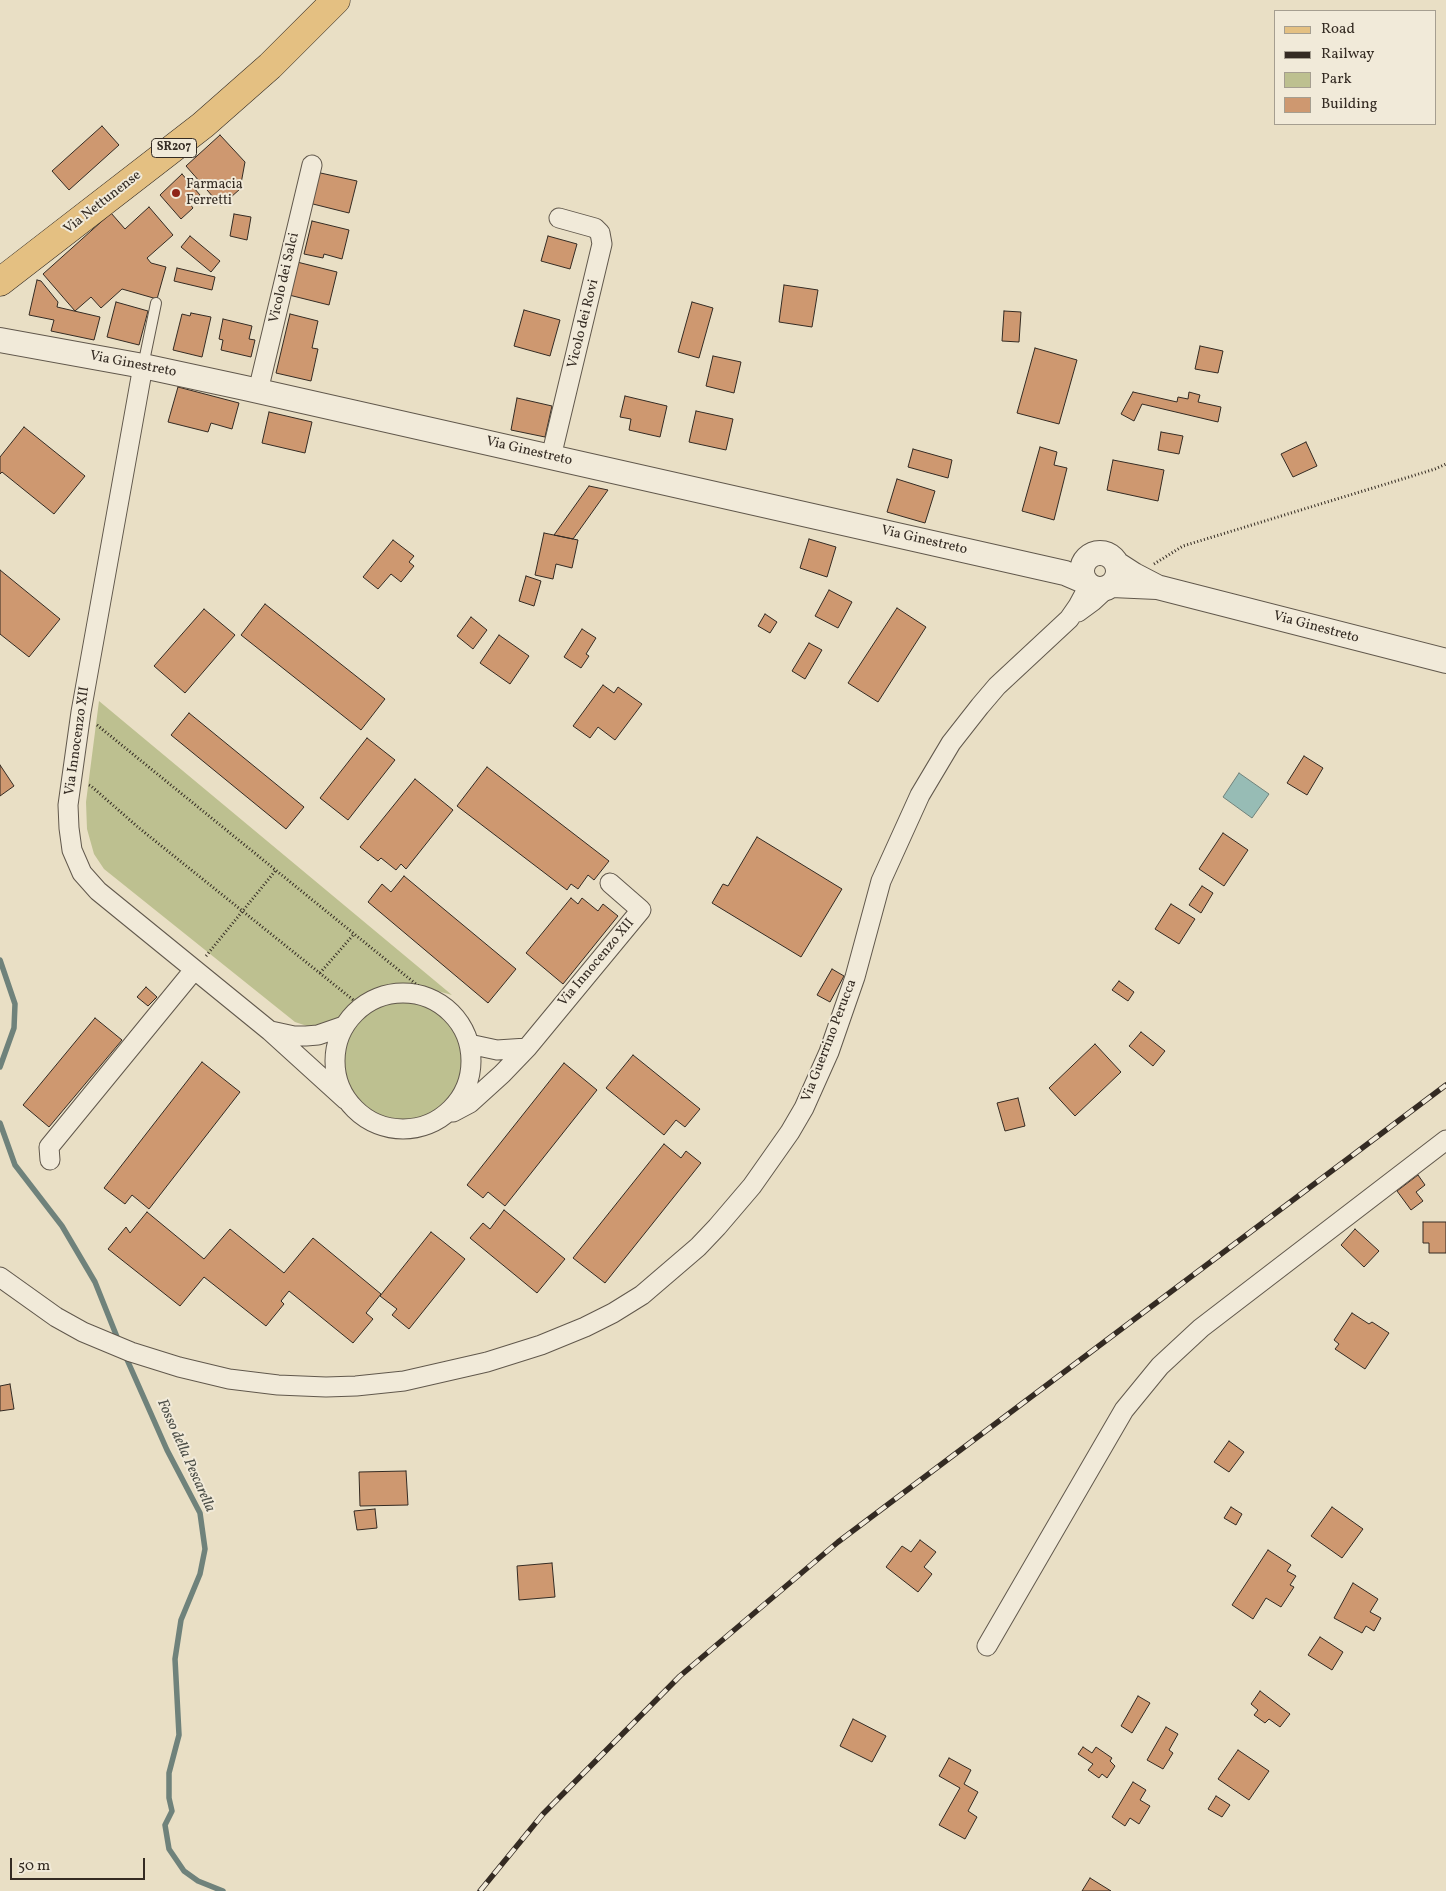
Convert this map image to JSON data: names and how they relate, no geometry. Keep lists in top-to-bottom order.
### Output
{
  "streets": {
    "main road": ["SR207", "Via Nettunense"],
    "street": [
      "Vicolo dei Salci",
      "Vicolo dei Rovi",
      "Via Ginestreto",
      "Via Innocenzo XII",
      "Via Guerrino Perucca"
    ]
  },
  "crossings": [
    ["Vicolo dei Salci", "Via Ginestreto"],
    ["Vicolo dei Rovi", "Via Ginestreto"],
    ["Via Ginestreto", "Via Innocenzo XII"],
    ["Via Ginestreto", "Via Guerrino Perucca"]
  ],
  "water": ["Fosso della Pescarella"],
  "places": ["Farmacia Ferretti"],
  "legend": [
    "Road",
    "Railway",
    "Park",
    "Building"
  ],
  "scale_bar": "50 m"
}
